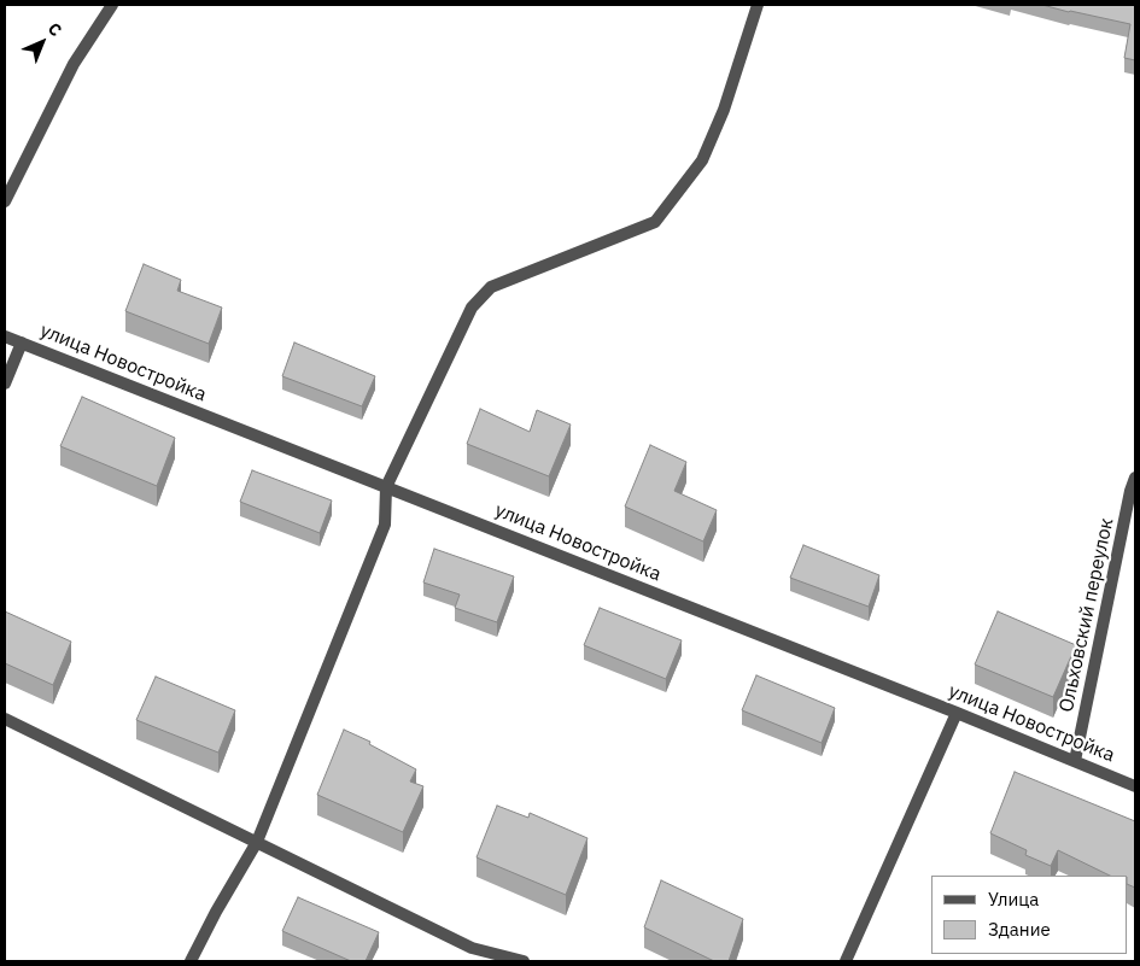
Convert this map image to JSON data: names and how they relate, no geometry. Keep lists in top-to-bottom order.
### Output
{
  "streets": {
    "street": ["улица Новостройка", "Ольховский переулок"]
  },
  "crossings": [
    ["улица Новостройка", "Ольховский переулок"]
  ],
  "legend": ["Улица", "Здание"],
  "north": "top right"
}
